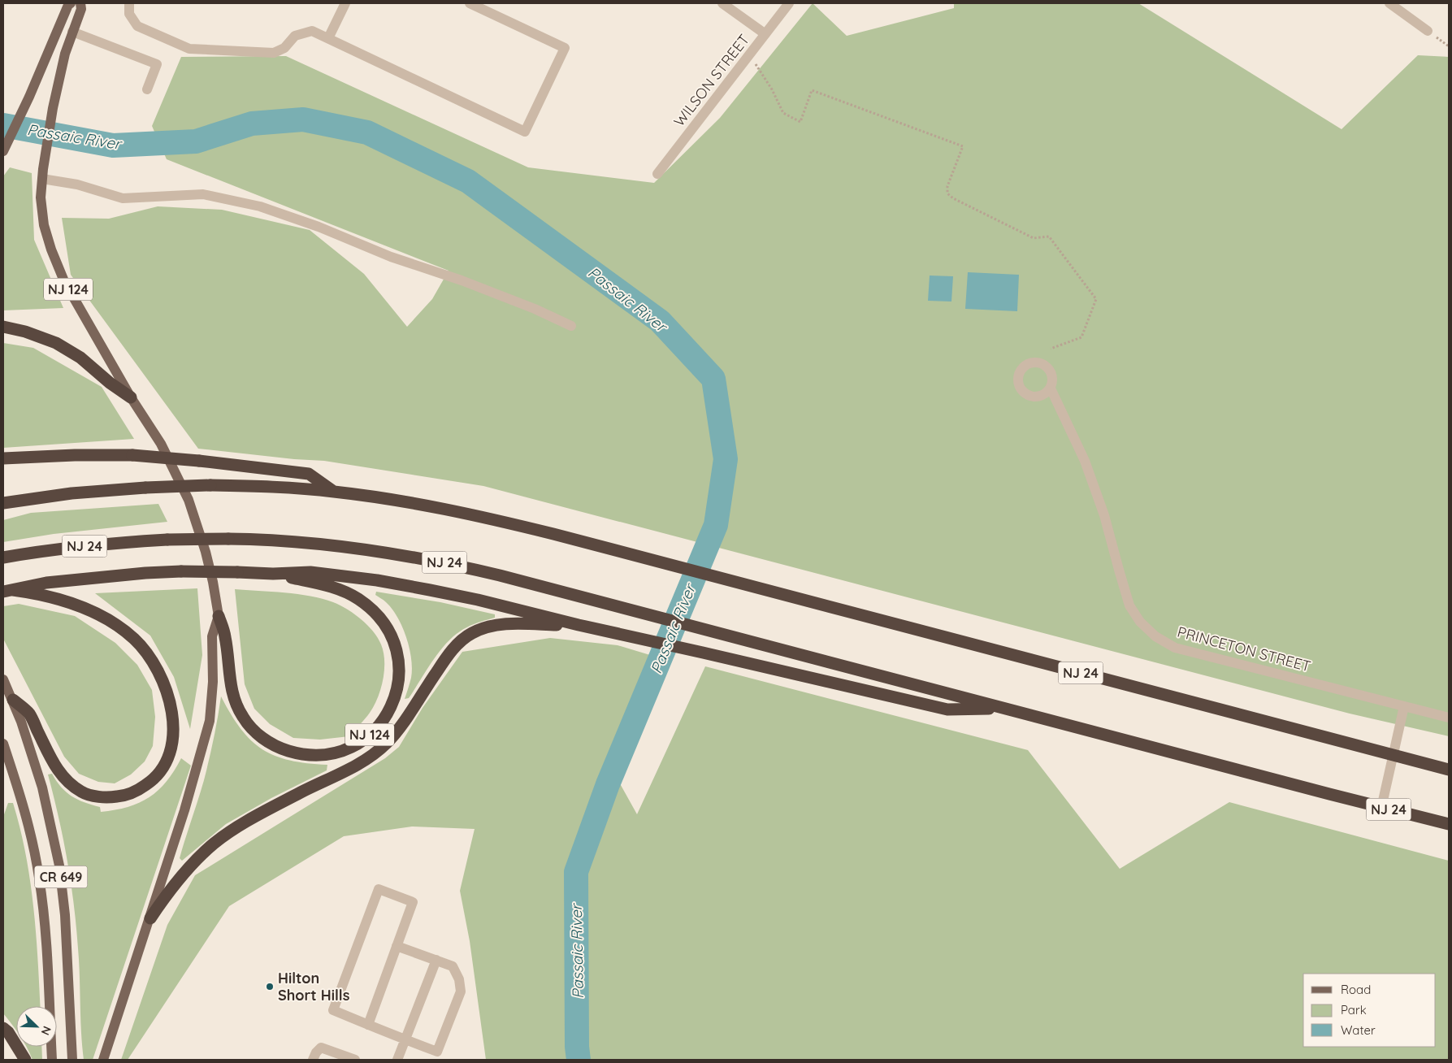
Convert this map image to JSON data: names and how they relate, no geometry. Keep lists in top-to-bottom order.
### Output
{
  "streets": {
    "highway": ["NJ 124", "NJ 24"],
    "main road": ["CR 649"],
    "street": ["WILSON STREET", "PRINCETON STREET"]
  },
  "water": ["Passaic River"],
  "places": ["Hilton Short Hills"],
  "legend": ["Road", "Park", "Water"],
  "north": "bottom right"
}
